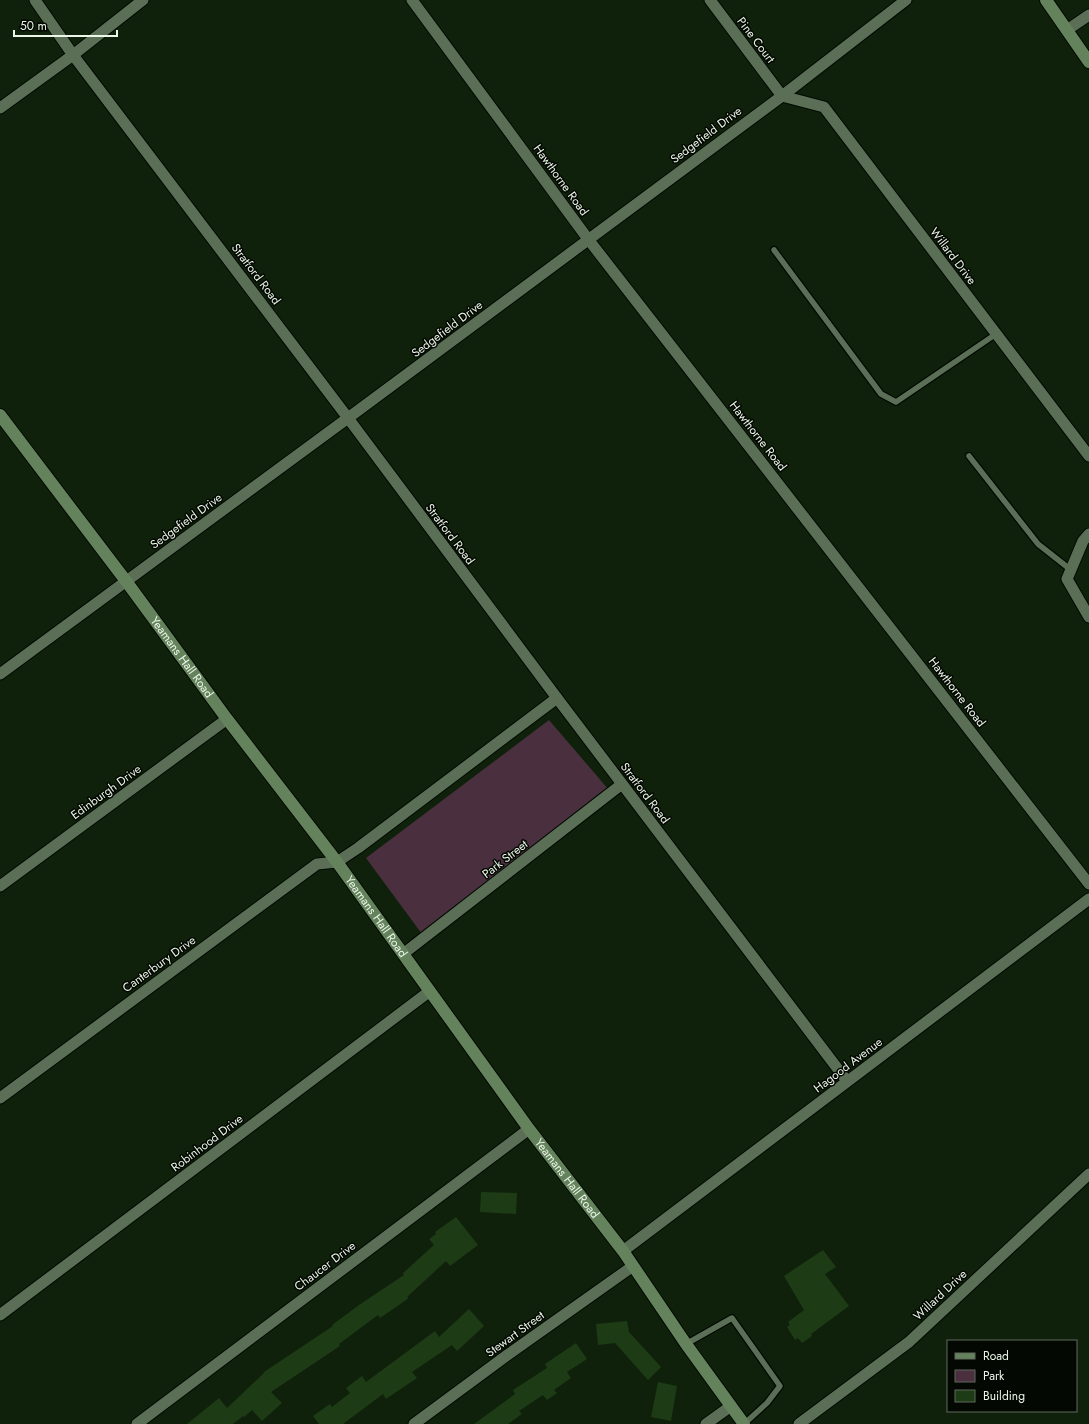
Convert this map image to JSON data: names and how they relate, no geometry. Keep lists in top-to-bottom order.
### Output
{
  "streets": {
    "street": [
      "Pine Court",
      "Sedgefield Drive",
      "Hawthorne Road",
      "Willard Drive",
      "Stratford Road",
      "Yeamans Hall Road",
      "Edinburgh Drive",
      "Park Street",
      "Canterbury Drive",
      "Hagood Avenue",
      "Robinhood Drive",
      "Chaucer Drive",
      "Stewart Street"
    ]
  },
  "crossings": [
    ["Pine Court", "Sedgefield Drive"],
    ["Pine Court", "Willard Drive"],
    ["Sedgefield Drive", "Hawthorne Road"],
    ["Sedgefield Drive", "Willard Drive"],
    ["Sedgefield Drive", "Stratford Road"],
    ["Sedgefield Drive", "Yeamans Hall Road"],
    ["Stratford Road", "Park Street"],
    ["Stratford Road", "Hagood Avenue"],
    ["Yeamans Hall Road", "Edinburgh Drive"],
    ["Yeamans Hall Road", "Park Street"],
    ["Yeamans Hall Road", "Canterbury Drive"],
    ["Yeamans Hall Road", "Hagood Avenue"],
    ["Yeamans Hall Road", "Robinhood Drive"],
    ["Yeamans Hall Road", "Chaucer Drive"],
    ["Yeamans Hall Road", "Stewart Street"]
  ],
  "legend": ["Road", "Park", "Building"],
  "scale_bar": "50 m"
}
